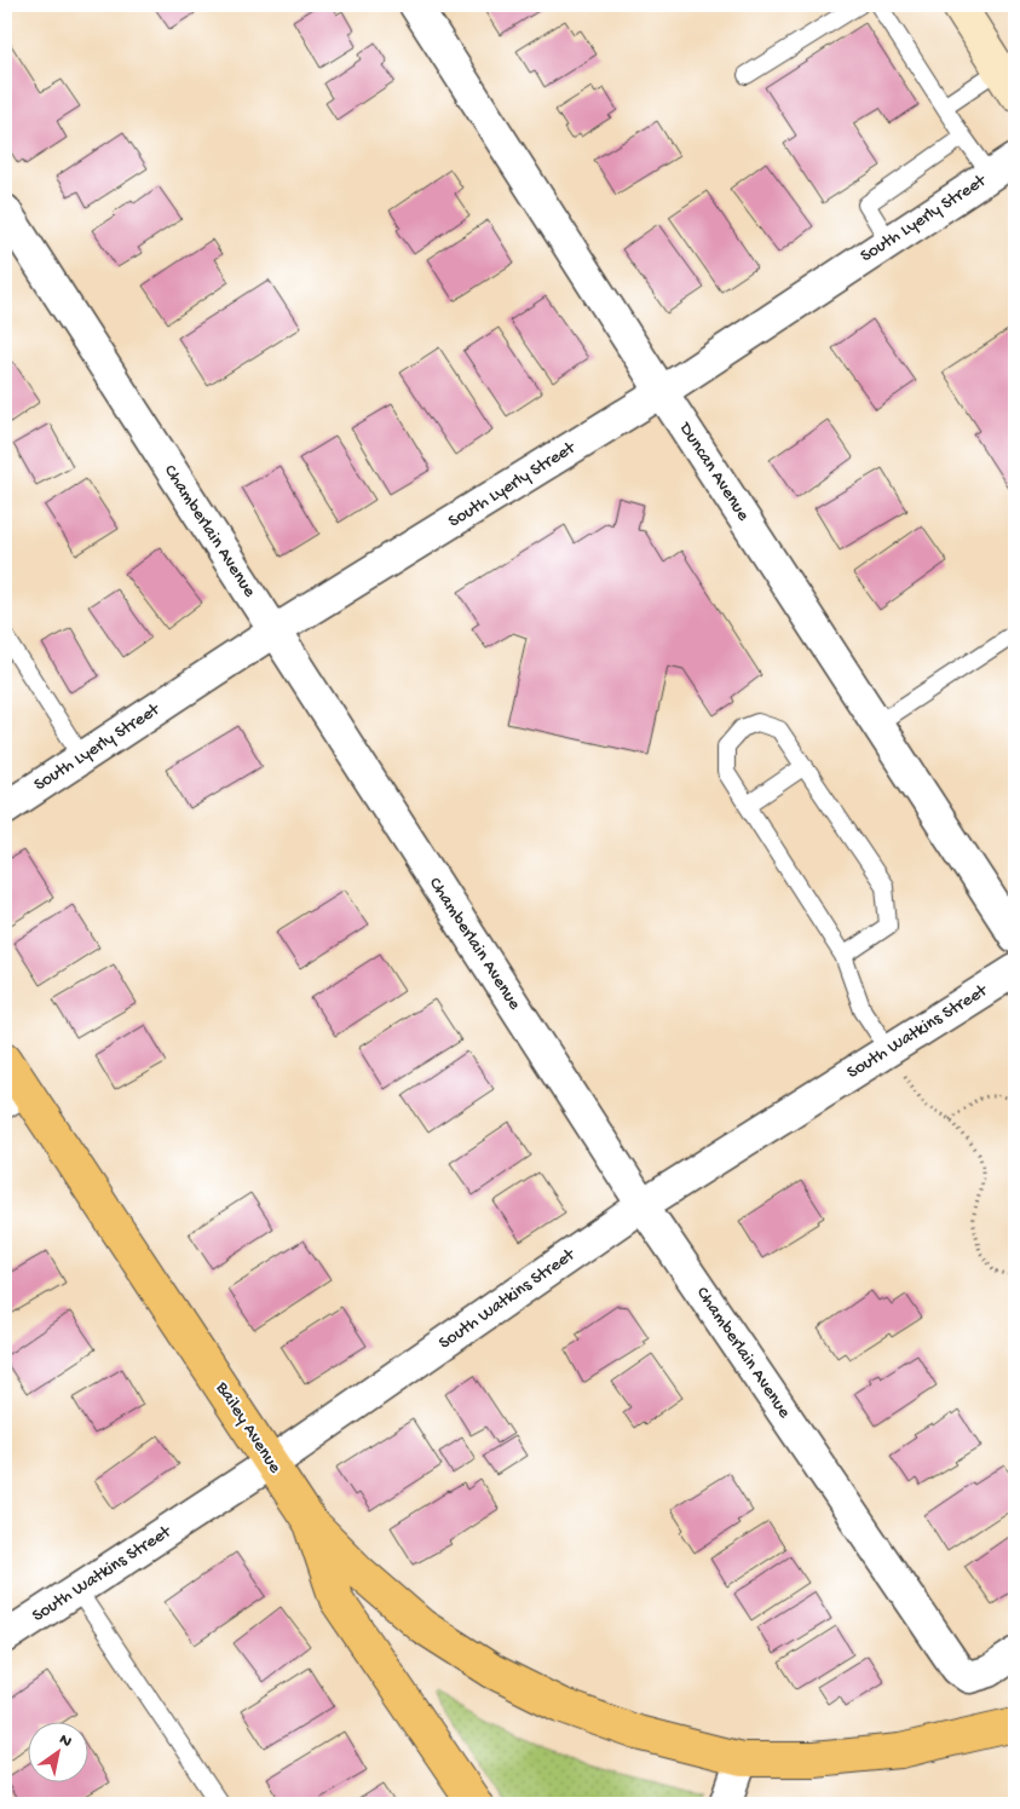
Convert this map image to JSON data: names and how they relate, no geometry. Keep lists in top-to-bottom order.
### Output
{
  "streets": {
    "main road": ["Bailey Avenue"],
    "street": [
      "South Lyerly Street",
      "Duncan Avenue",
      "Chamberlain Avenue",
      "South Watkins Street"
    ]
  },
  "crossings": [
    ["South Lyerly Street", "Duncan Avenue"],
    ["South Lyerly Street", "Chamberlain Avenue"],
    ["Chamberlain Avenue", "South Watkins Street"],
    ["South Watkins Street", "Bailey Avenue"]
  ],
  "north": "top right"
}
